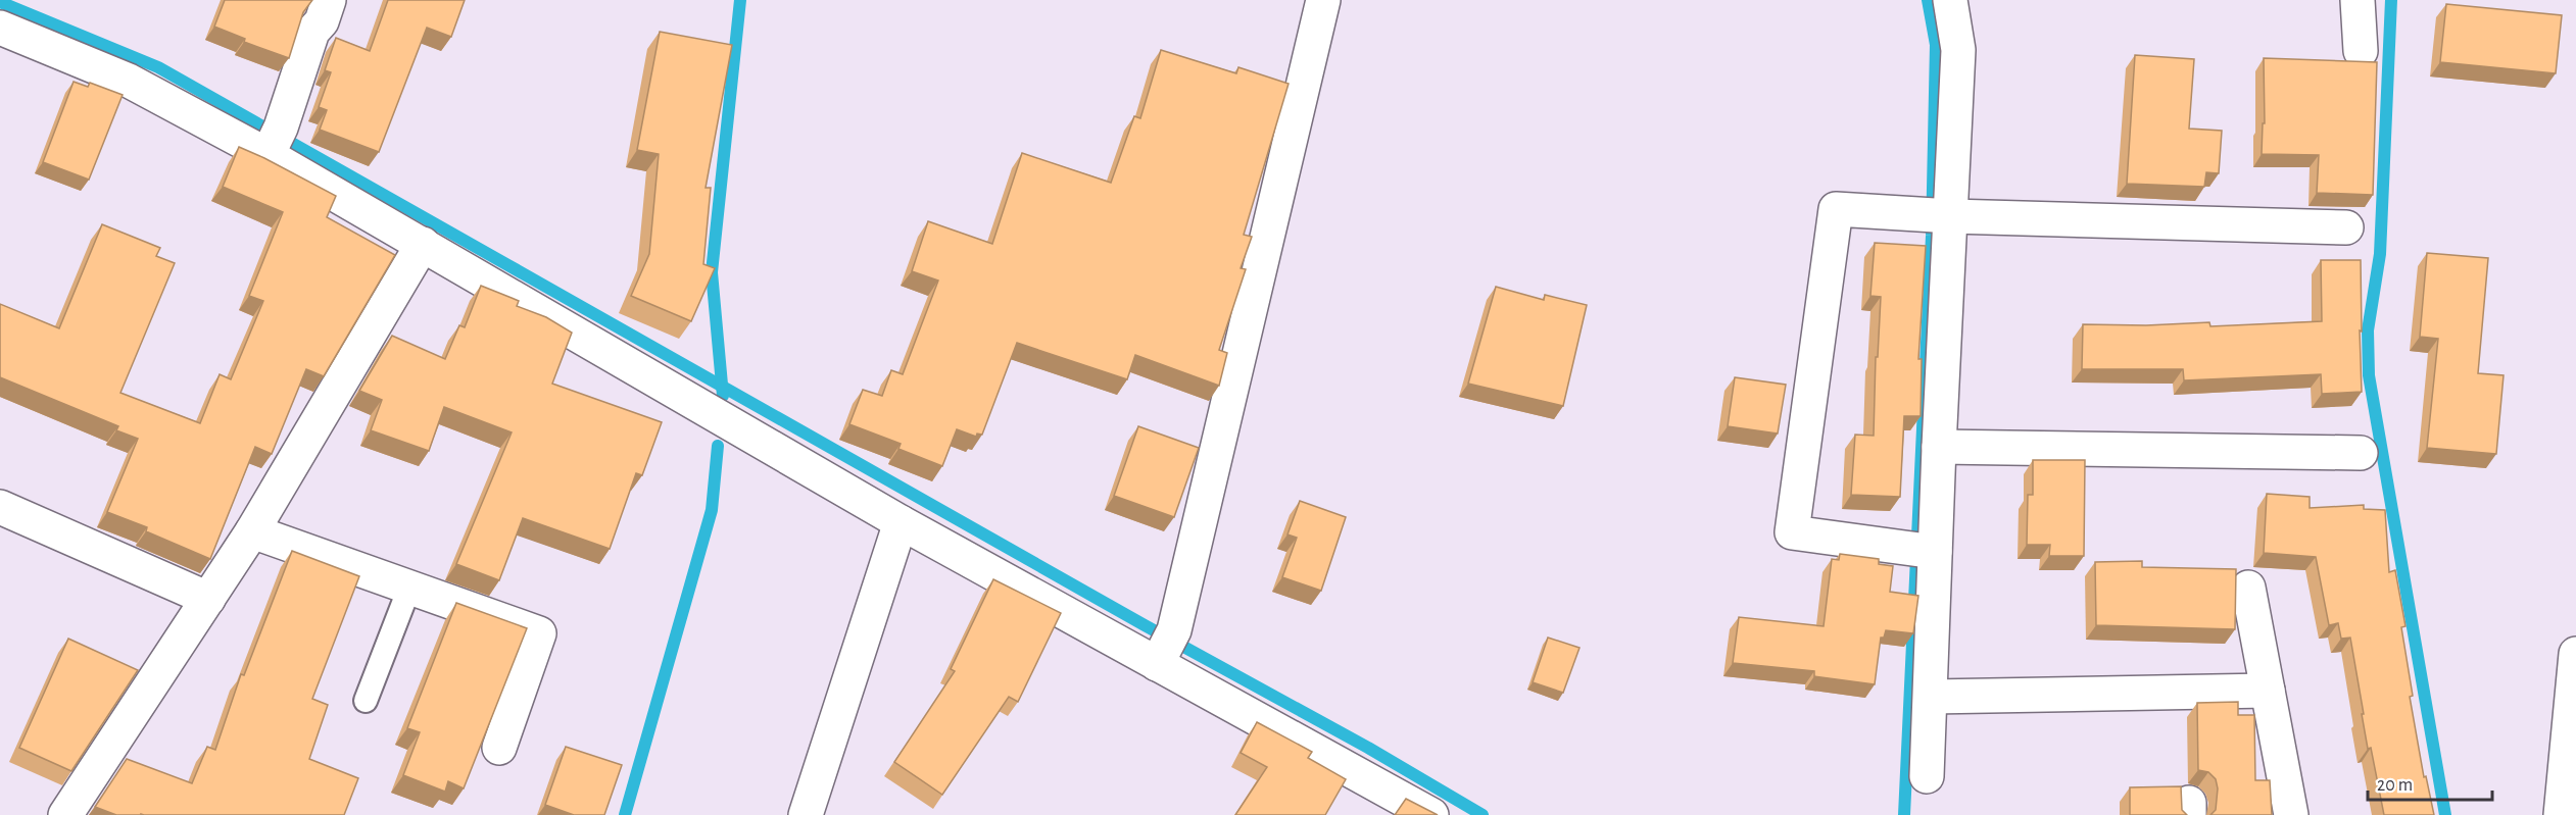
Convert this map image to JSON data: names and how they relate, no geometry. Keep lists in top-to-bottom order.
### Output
{
  "scale_bar": "20 m"
}
